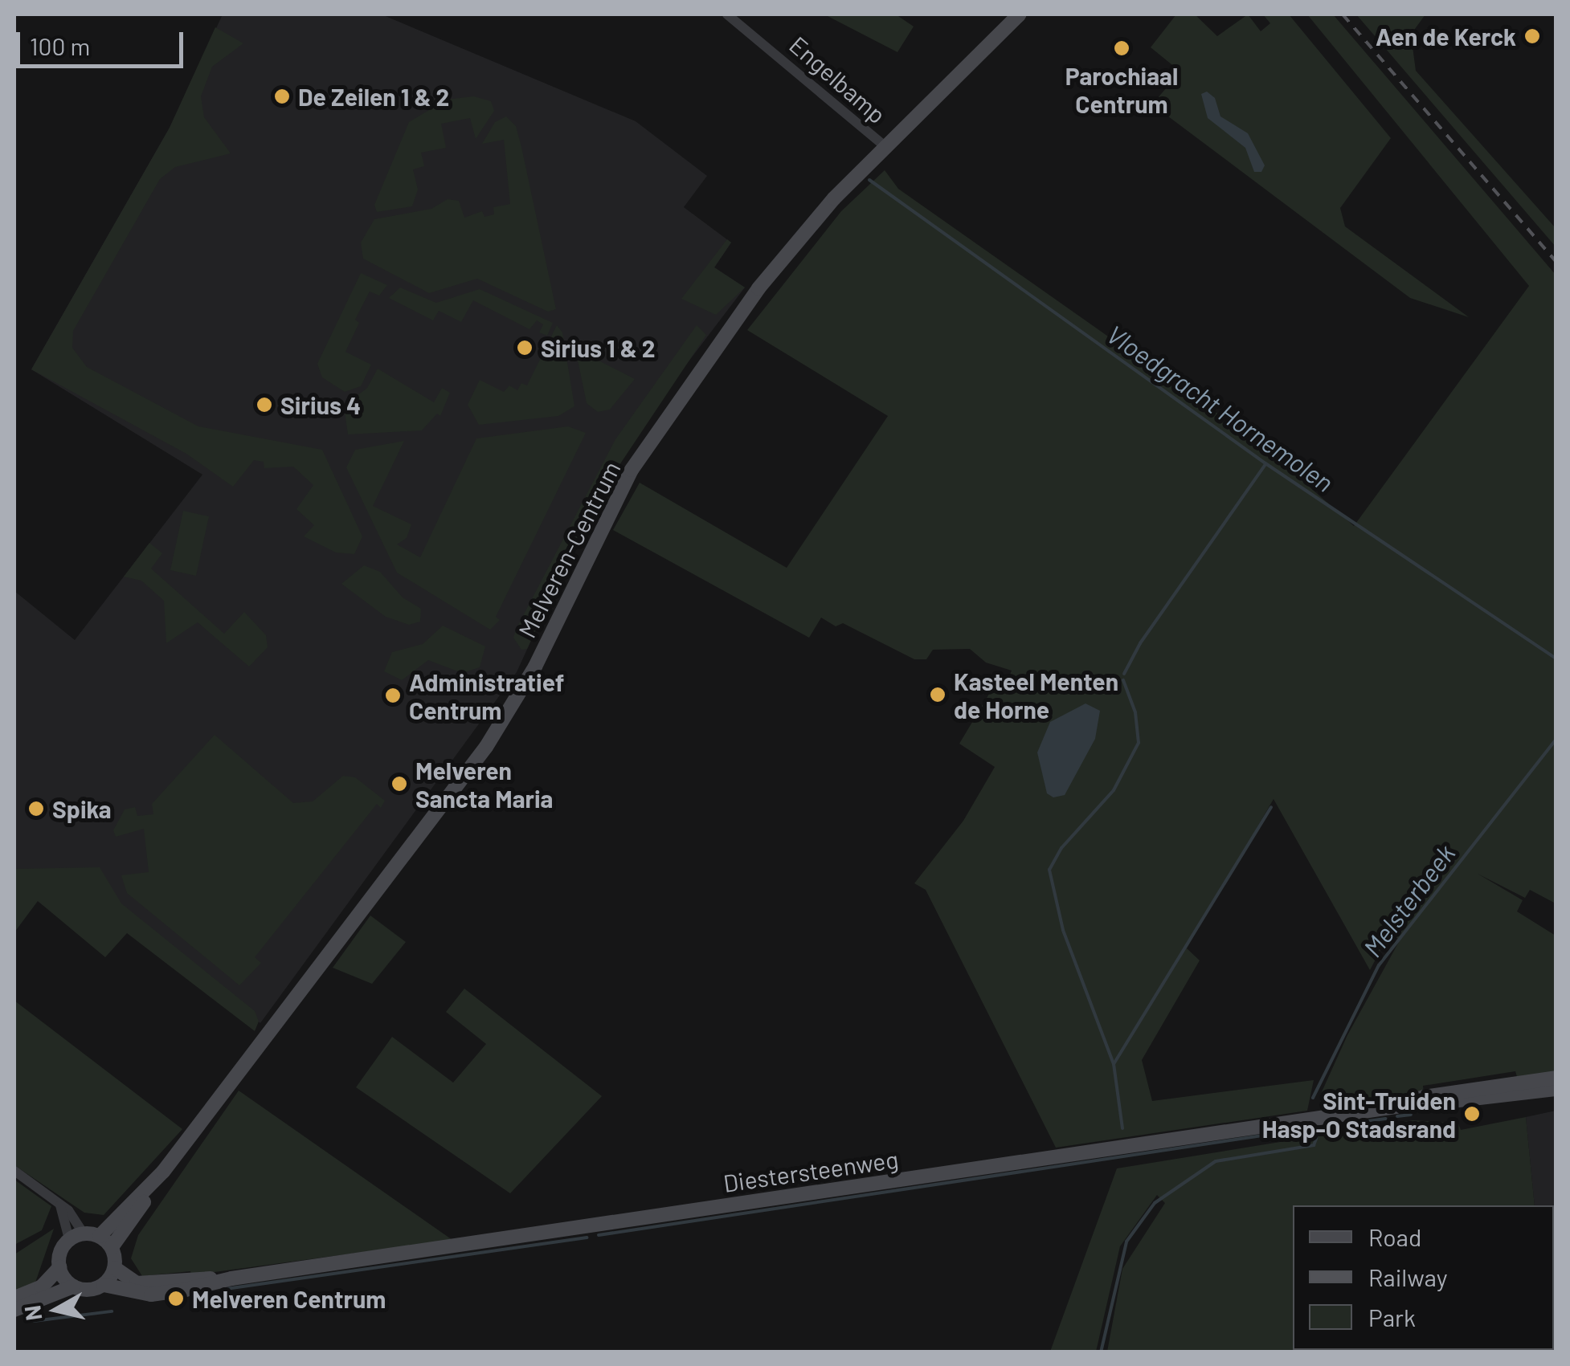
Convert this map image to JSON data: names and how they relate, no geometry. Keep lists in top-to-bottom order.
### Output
{
  "streets": {
    "main road": ["Melveren-Centrum", "Diestersteenweg"],
    "street": ["Engelbamp"]
  },
  "crossings": [
    ["Engelbamp", "Melveren-Centrum"],
    ["Melveren-Centrum", "Diestersteenweg"]
  ],
  "water": ["Vloedgracht Hornemolen", "Melsterbeek"],
  "places": [
    "Aen de Kerck",
    "Parochiaal Centrum",
    "De Zeilen 1 & 2",
    "Sirius 1 & 2",
    "Sirius 4",
    "Kasteel Menten de Horne",
    "Administratief Centrum",
    "Melveren Sancta Maria",
    "Spika",
    "Sint-Truiden Hasp-O Stadsrand",
    "Melveren Centrum"
  ],
  "legend": ["Road", "Railway", "Park"],
  "scale_bar": "100 m",
  "north": "left"
}
